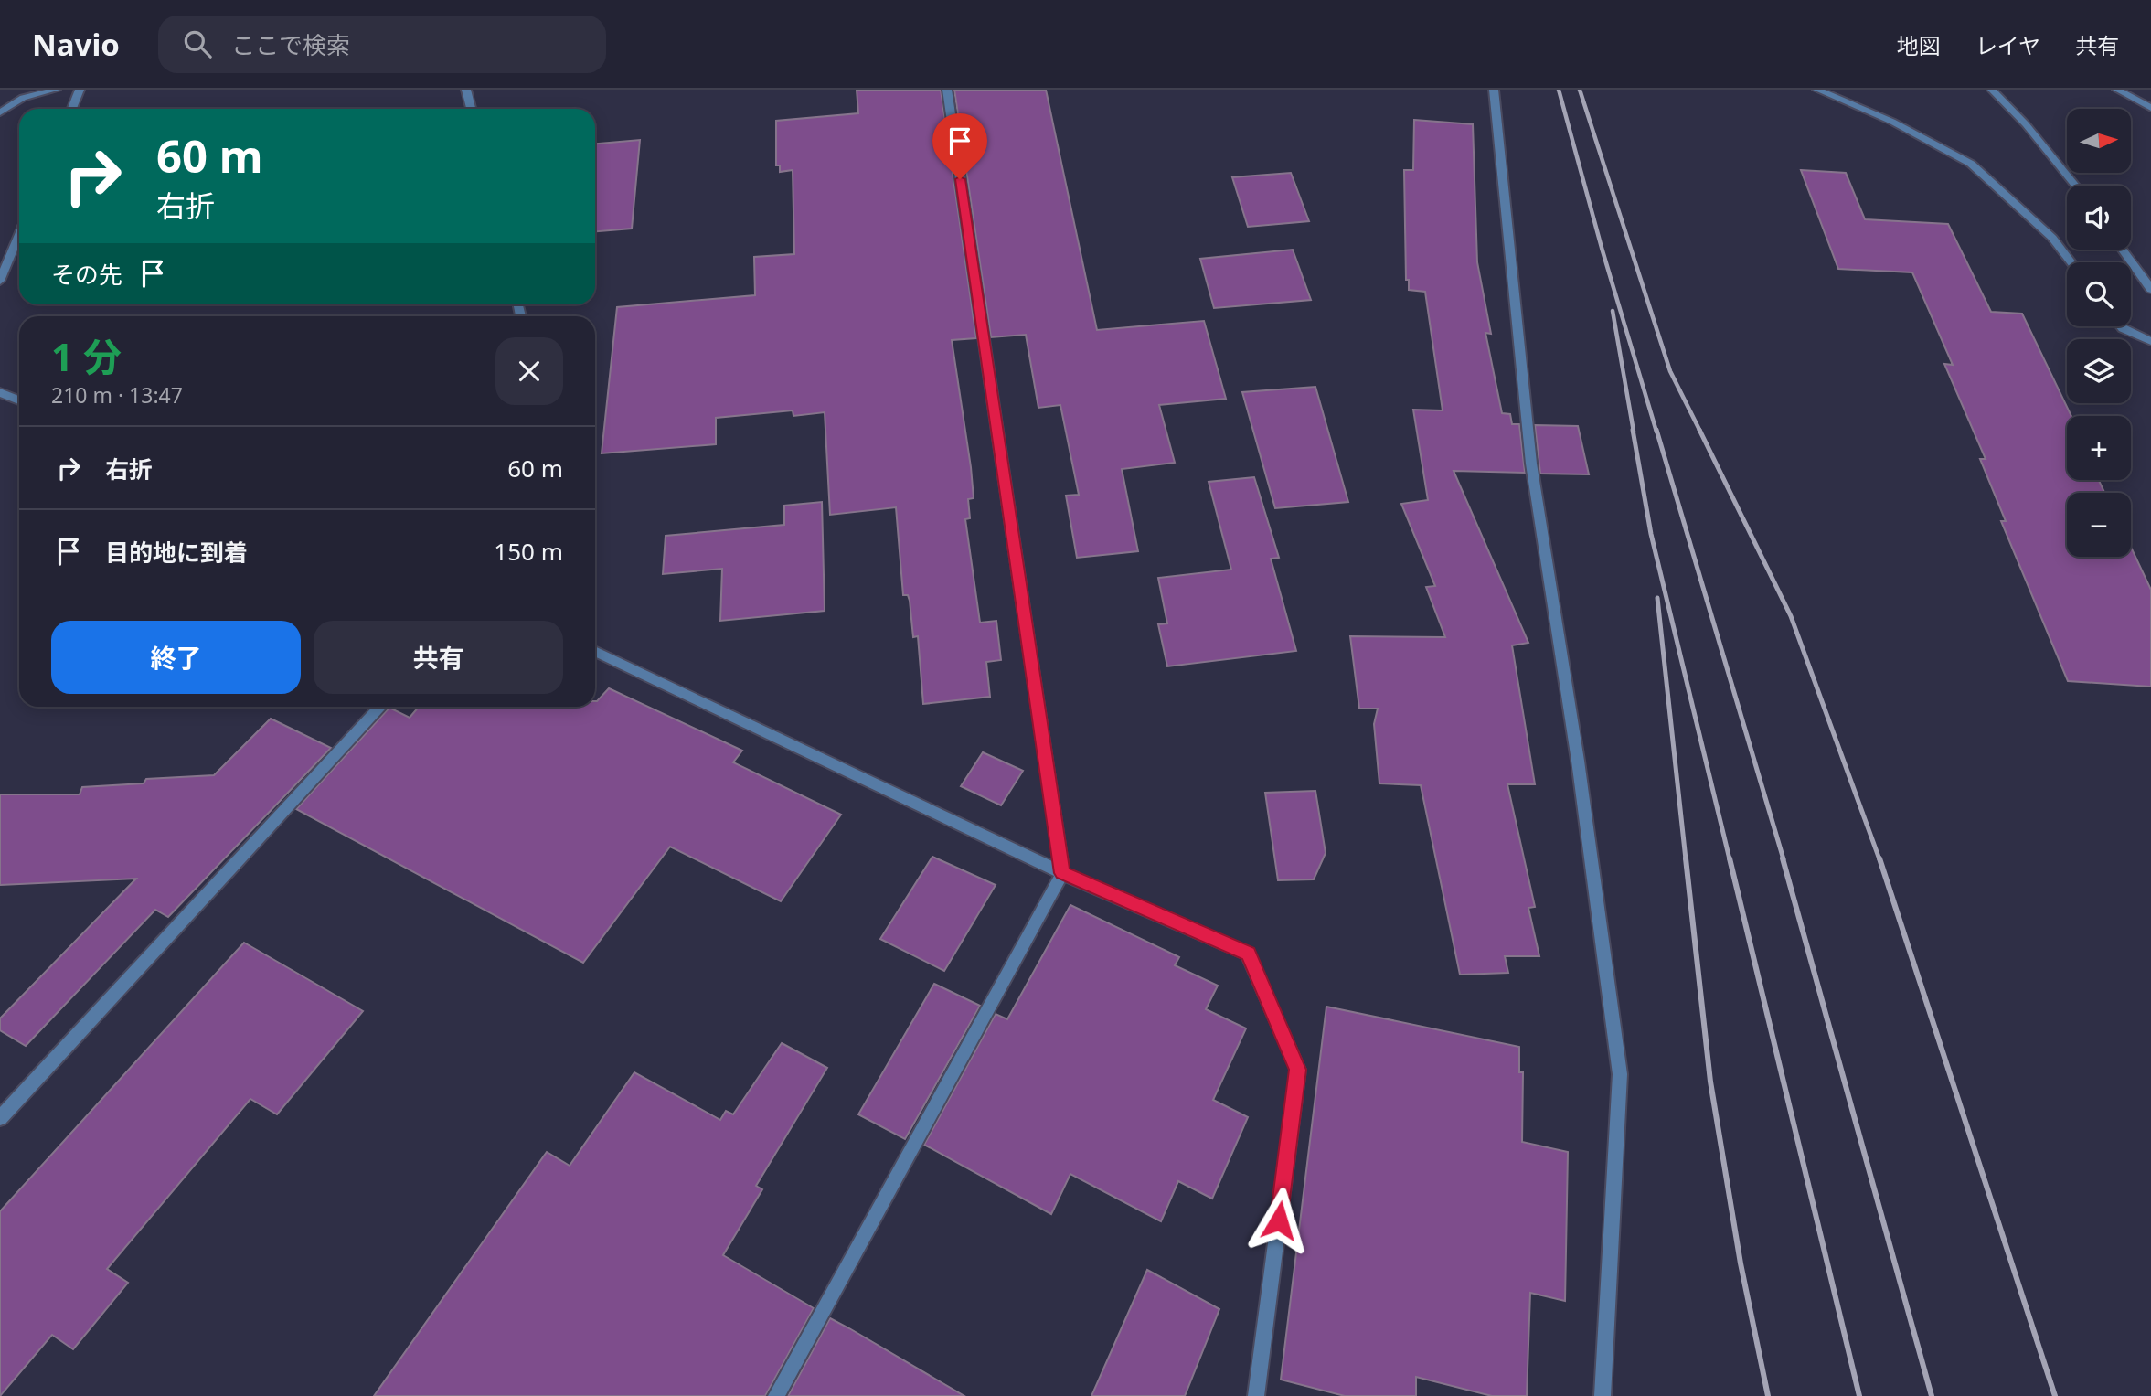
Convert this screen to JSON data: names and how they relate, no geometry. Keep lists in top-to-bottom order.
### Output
{
  "north": "right",
  "page": {
    "header": "Navio",
    "search": "ここで検索",
    "nav": ["地図", "レイヤ", "共有"],
    "map_buttons": ["+", "−"],
    "turn": ["60 m", "右折"],
    "then": "その先",
    "heading": ["1 分", "210 m · 13:47"],
    "list": [
      {
        "name": "右折",
        "value": "60 m"
      },
      {
        "name": "目的地に到着",
        "value": "150 m"
      }
    ],
    "buttons": ["終了", "共有"]
  }
}
